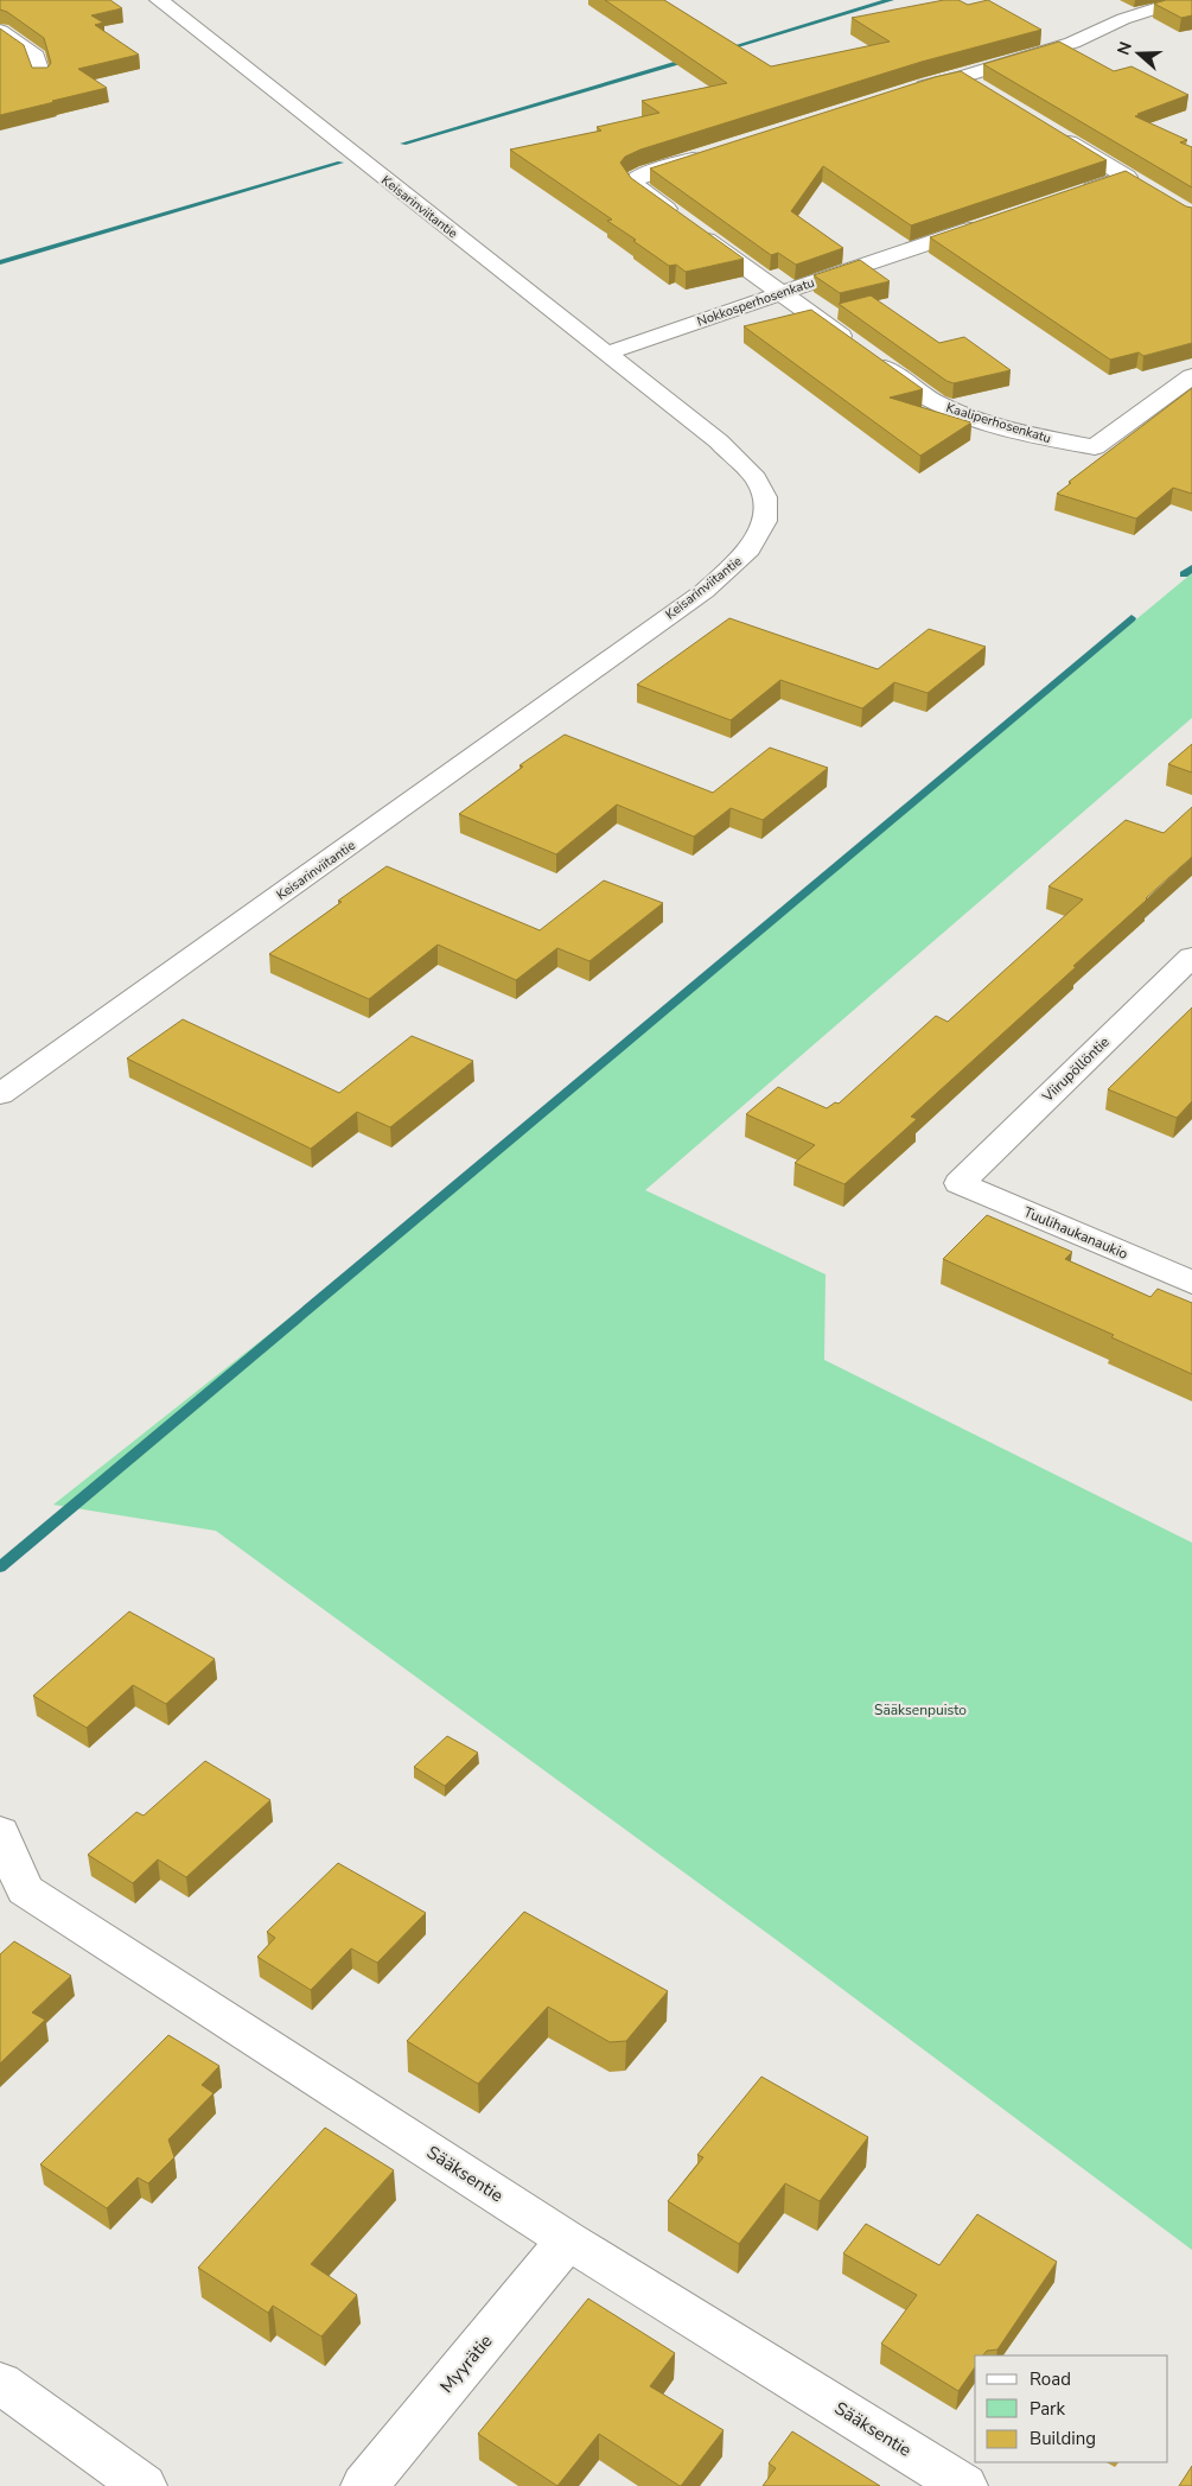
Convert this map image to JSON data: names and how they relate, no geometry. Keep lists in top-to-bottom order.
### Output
{
  "streets": {
    "street": [
      "Keisarinviitantie",
      "Nokkosperhosenkatu",
      "Kaaliperhosenkatu",
      "Viirupöllöntie",
      "Tuulihaukanaukio",
      "Sääksentie",
      "Myyrätie"
    ]
  },
  "crossings": [
    ["Keisarinviitantie", "Nokkosperhosenkatu"],
    ["Nokkosperhosenkatu", "Kaaliperhosenkatu"],
    ["Viirupöllöntie", "Tuulihaukanaukio"],
    ["Sääksentie", "Myyrätie"]
  ],
  "parks": ["Sääksenpuisto"],
  "legend": ["Road", "Park", "Building"],
  "north": "left"
}
